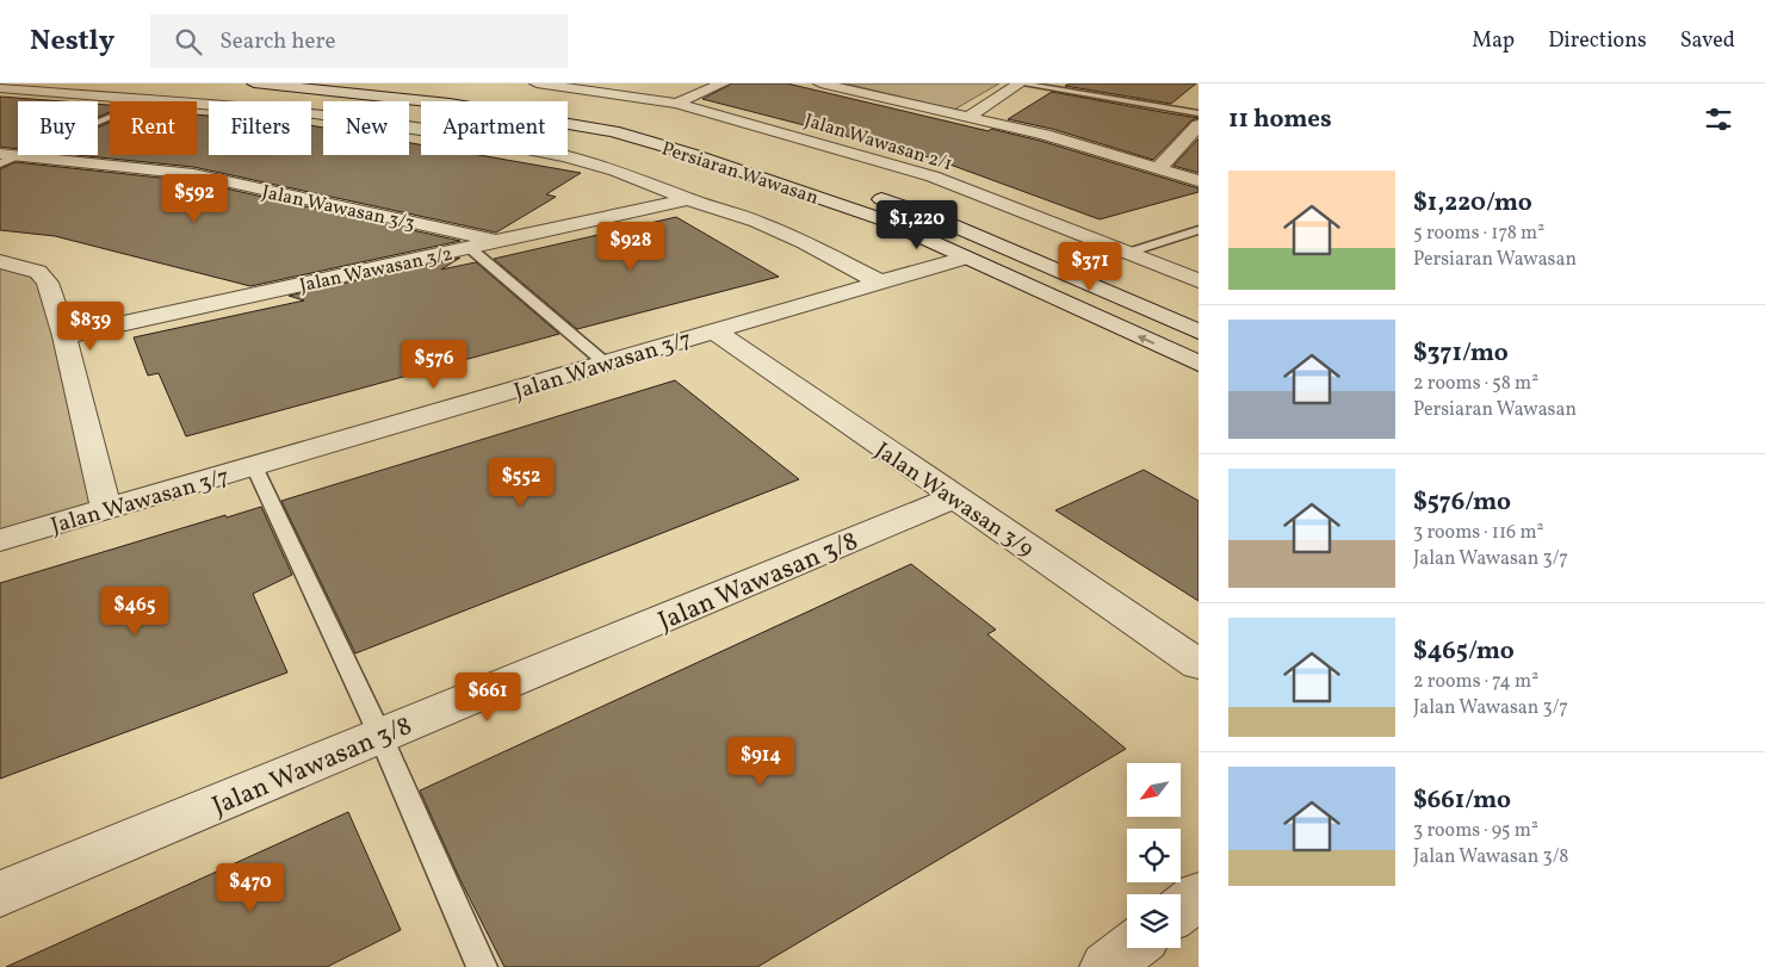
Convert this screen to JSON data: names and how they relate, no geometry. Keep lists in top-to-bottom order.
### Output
{
  "streets": {
    "street": [
      "Jalan Wawasan 2/1",
      "Persiaran Wawasan",
      "Jalan Wawasan 3/3",
      "Jalan Wawasan 3/2",
      "Jalan Wawasan 3/7",
      "Jalan Wawasan 3/9",
      "Jalan Wawasan 3/8"
    ]
  },
  "crossings": [
    ["Persiaran Wawasan", "Jalan Wawasan 3/7"],
    ["Jalan Wawasan 3/3", "Jalan Wawasan 3/2"],
    ["Jalan Wawasan 3/7", "Jalan Wawasan 3/9"],
    ["Jalan Wawasan 3/9", "Jalan Wawasan 3/8"]
  ],
  "north": "bottom left",
  "page": {
    "header": "Nestly",
    "search": "Search here",
    "nav": ["Map", "Directions", "Saved"],
    "heading": "11 homes",
    "chip": [
      "Buy",
      "Rent",
      "Filters",
      "New",
      "Apartment"
    ],
    "list": [
      {
        "name": "$1,220/mo",
        "note": "5 rooms · 178 m² · Persiaran Wawasan"
      },
      {
        "name": "$371/mo",
        "note": "2 rooms · 58 m² · Persiaran Wawasan"
      },
      {
        "name": "$576/mo",
        "note": "3 rooms · 116 m² · Jalan Wawasan 3/7"
      },
      {
        "name": "$465/mo",
        "note": "2 rooms · 74 m² · Jalan Wawasan 3/7"
      },
      {
        "name": "$661/mo",
        "note": "3 rooms · 95 m² · Jalan Wawasan 3/8"
      }
    ],
    "price": [
      "$592",
      "$1,220",
      "$928",
      "$371",
      "$839",
      "$576",
      "$552",
      "$465",
      "$661",
      "$914",
      "$470"
    ]
  }
}
